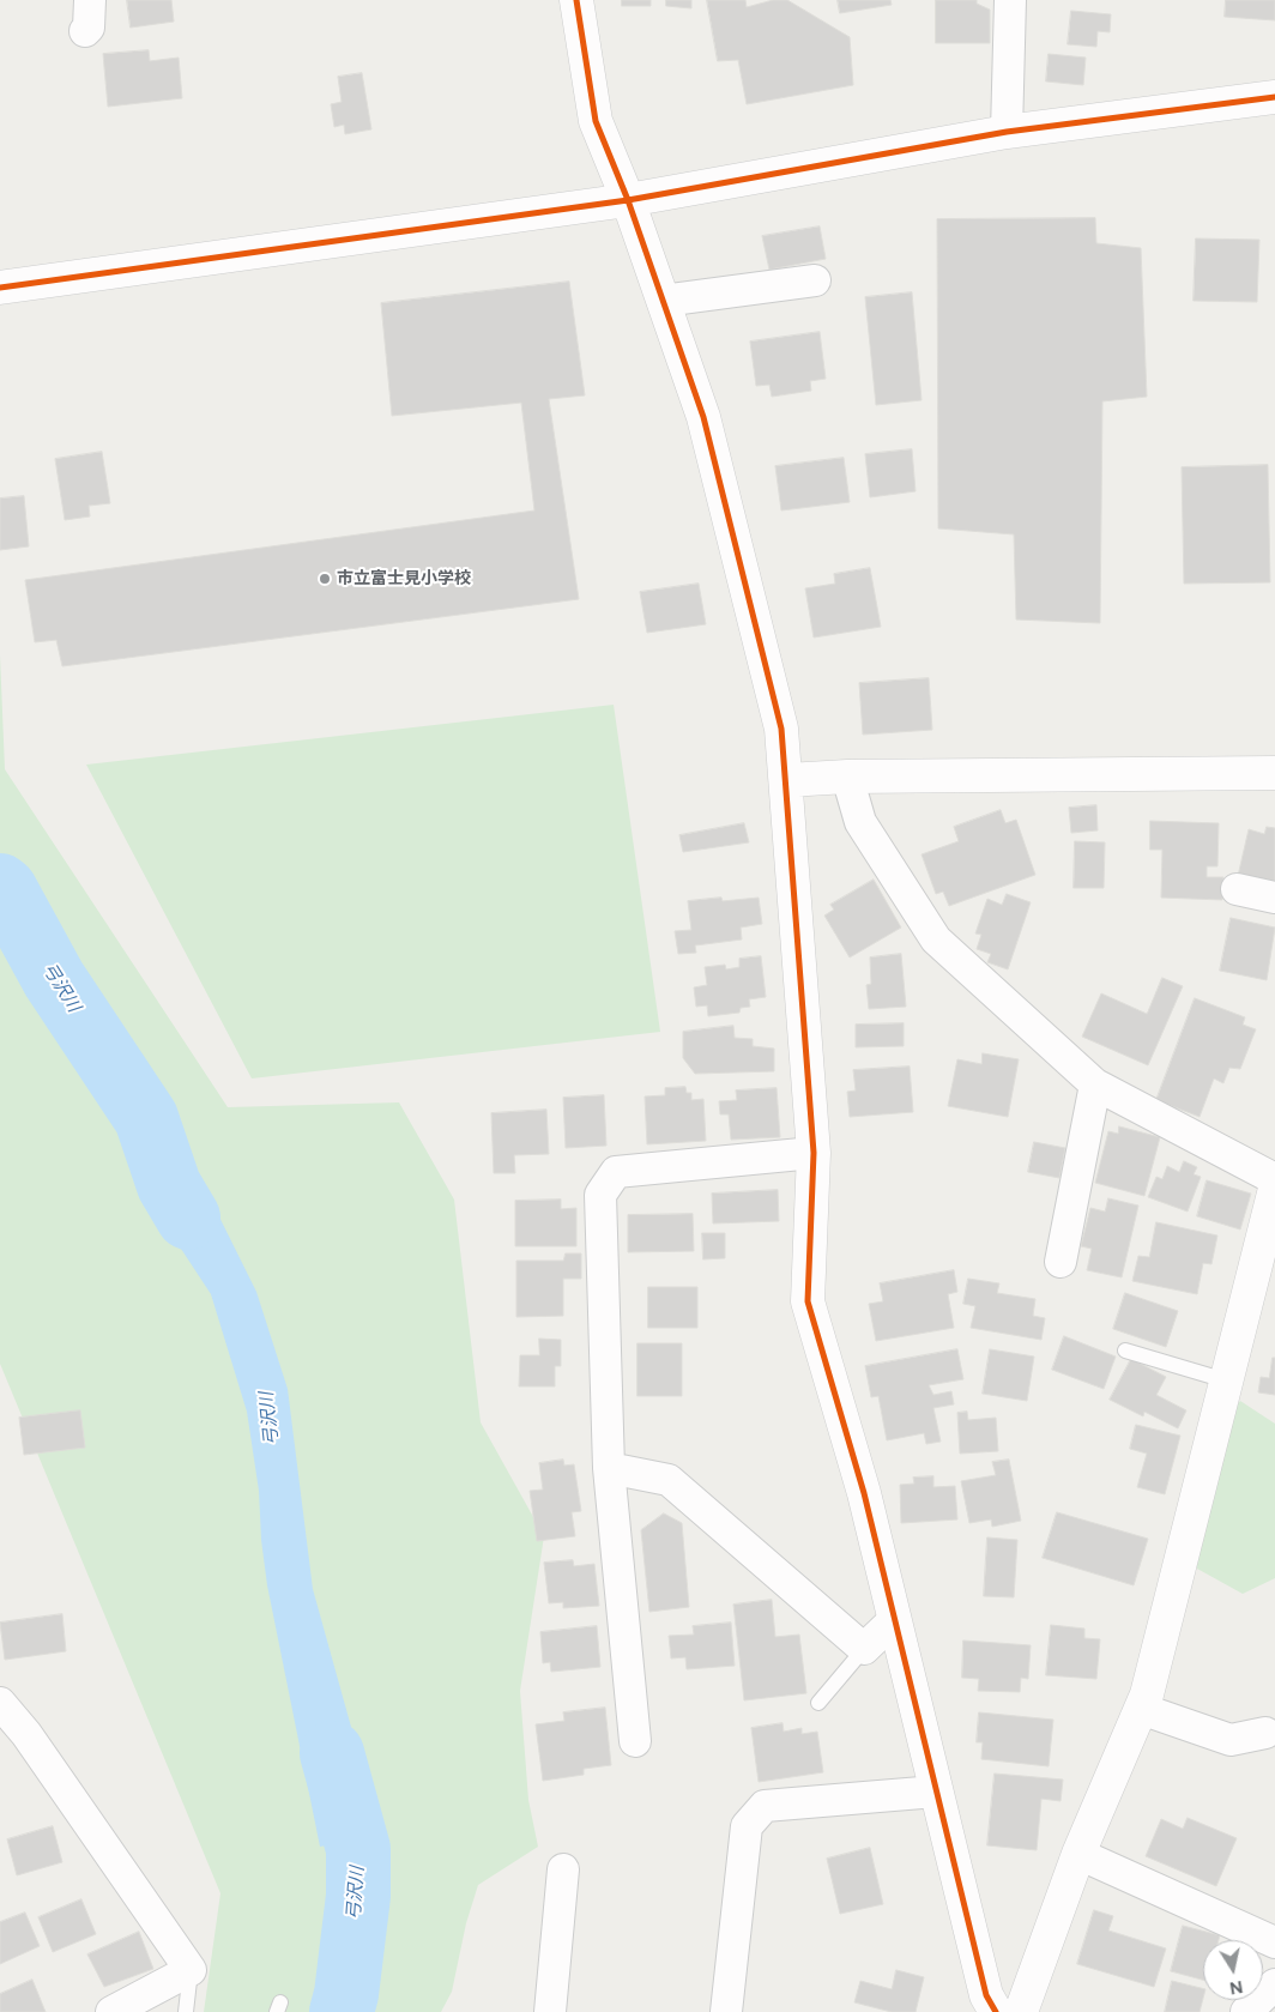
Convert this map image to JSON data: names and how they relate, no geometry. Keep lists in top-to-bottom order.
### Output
{
  "water": ["弓沢川"],
  "places": ["市立富士見小学校"],
  "north": "bottom"
}
